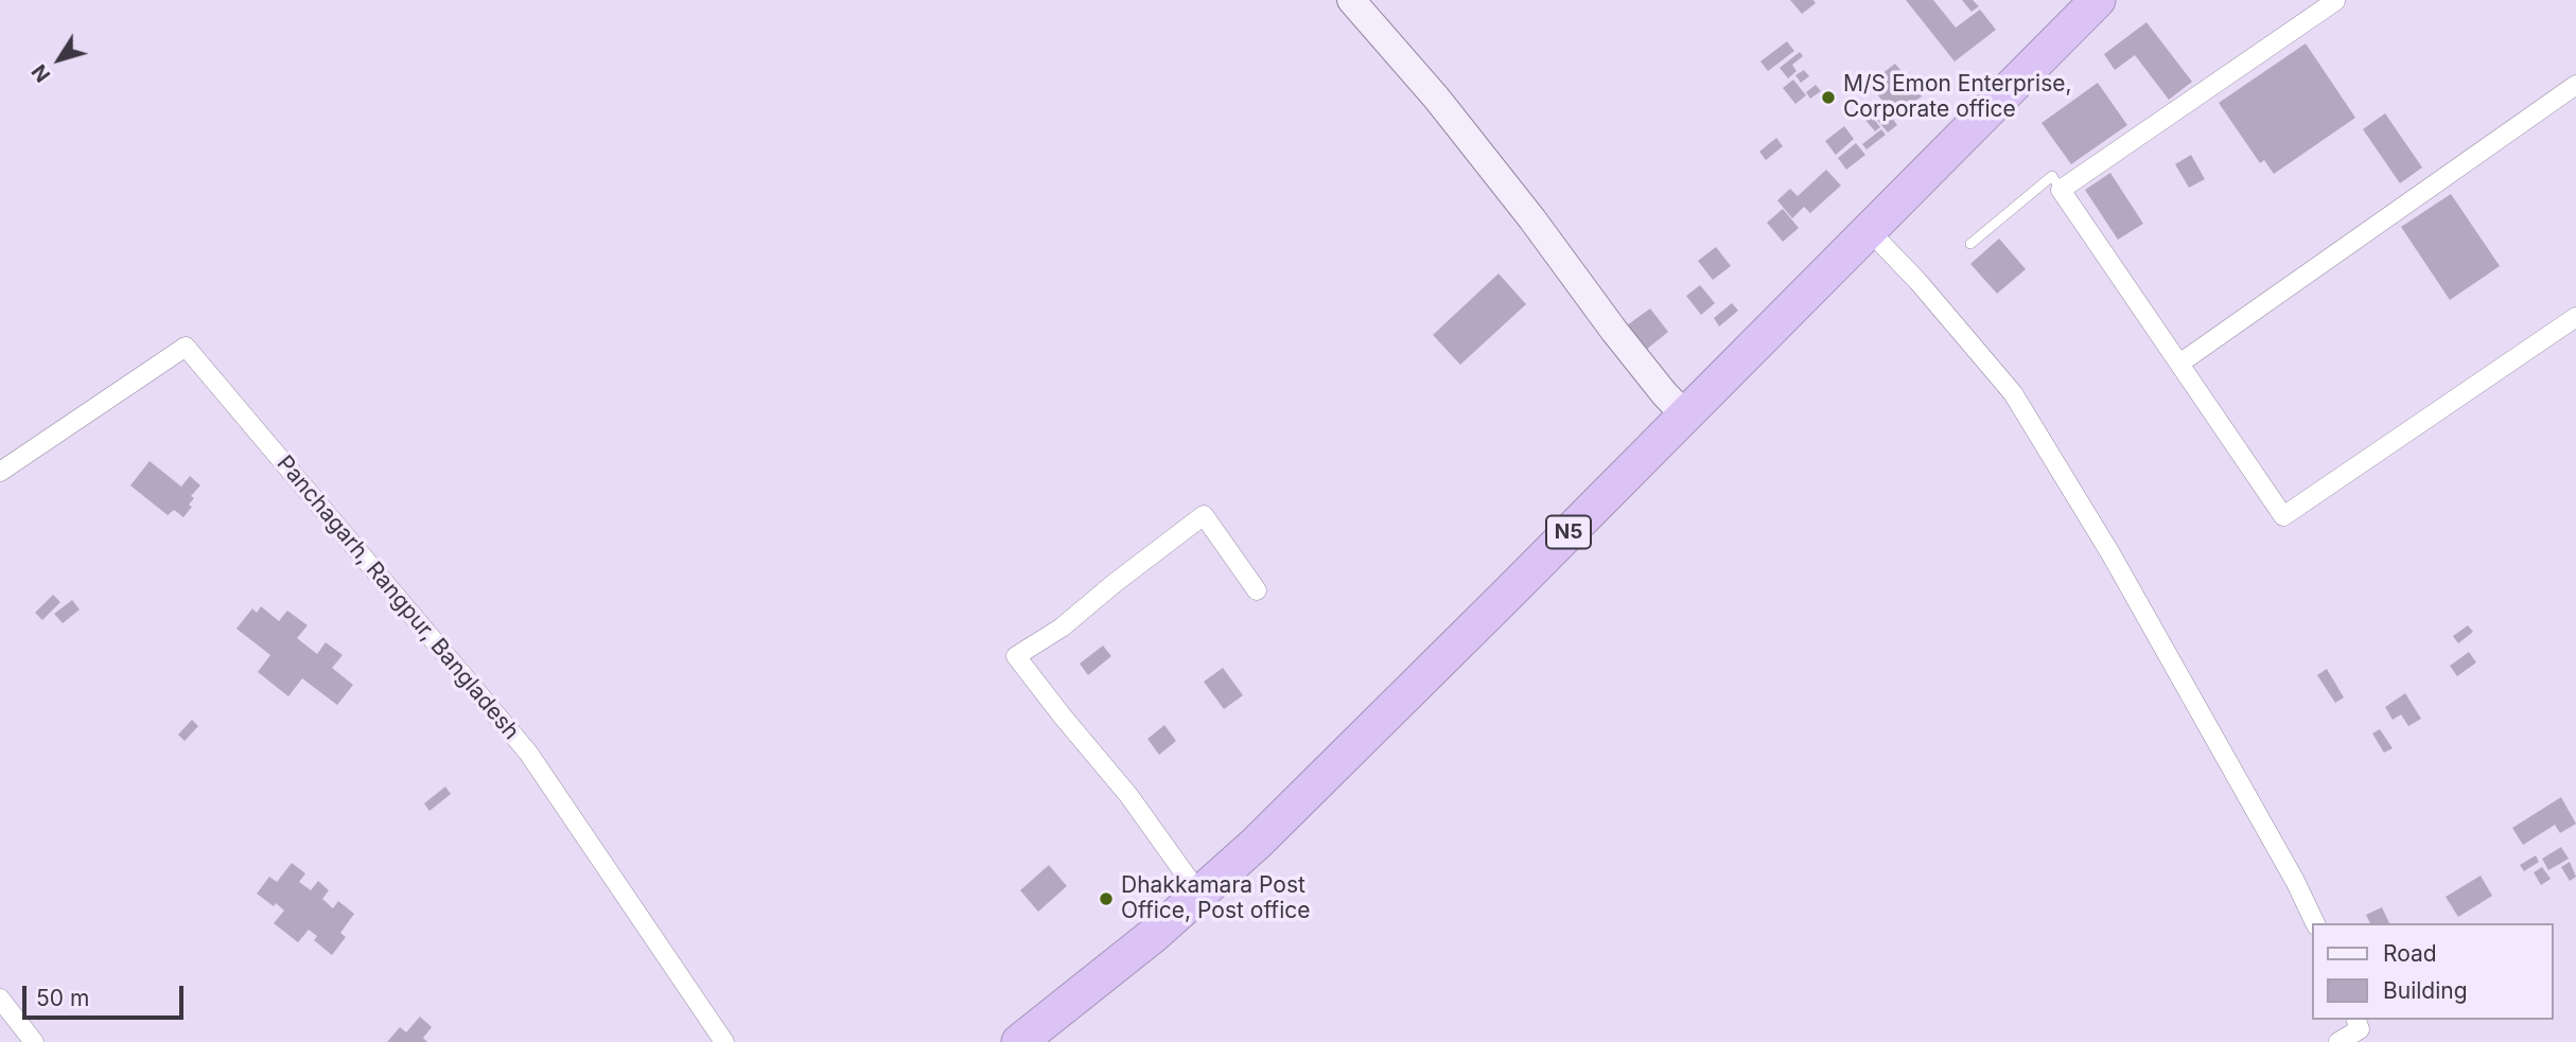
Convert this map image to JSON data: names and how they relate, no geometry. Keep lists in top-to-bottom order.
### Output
{
  "streets": {
    "highway": ["N5"],
    "street": ["Panchagarh, Rangpur, Bangladesh"]
  },
  "places": ["M/S Emon Enterprise, Corporate office", "Dhakkamara Post Office, Post office"],
  "legend": ["Road", "Building"],
  "scale_bar": "50 m",
  "north": "bottom left"
}
